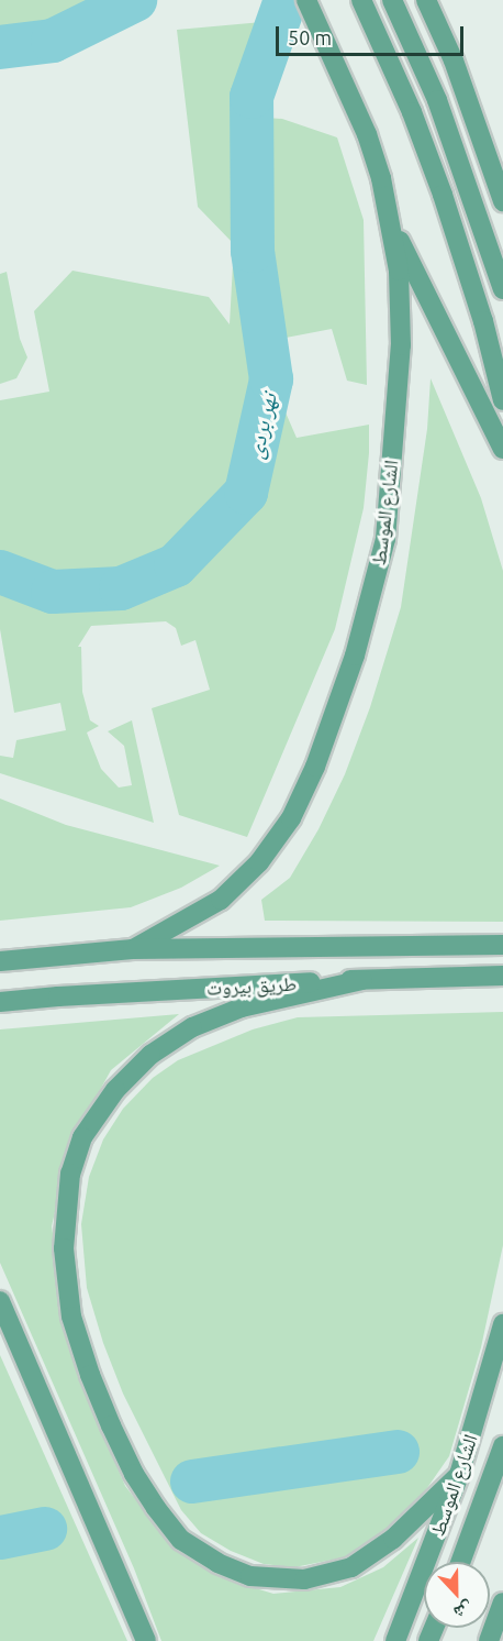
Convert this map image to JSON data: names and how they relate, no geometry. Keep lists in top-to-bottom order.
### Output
{
  "streets": {
    "main road": ["الشارع الموسط", "طريق بيروت"]
  },
  "crossings": [
    ["الشارع الموسط", "طريق بيروت"]
  ],
  "water": ["نهر بردى"],
  "scale_bar": "50 m",
  "north": "bottom"
}
